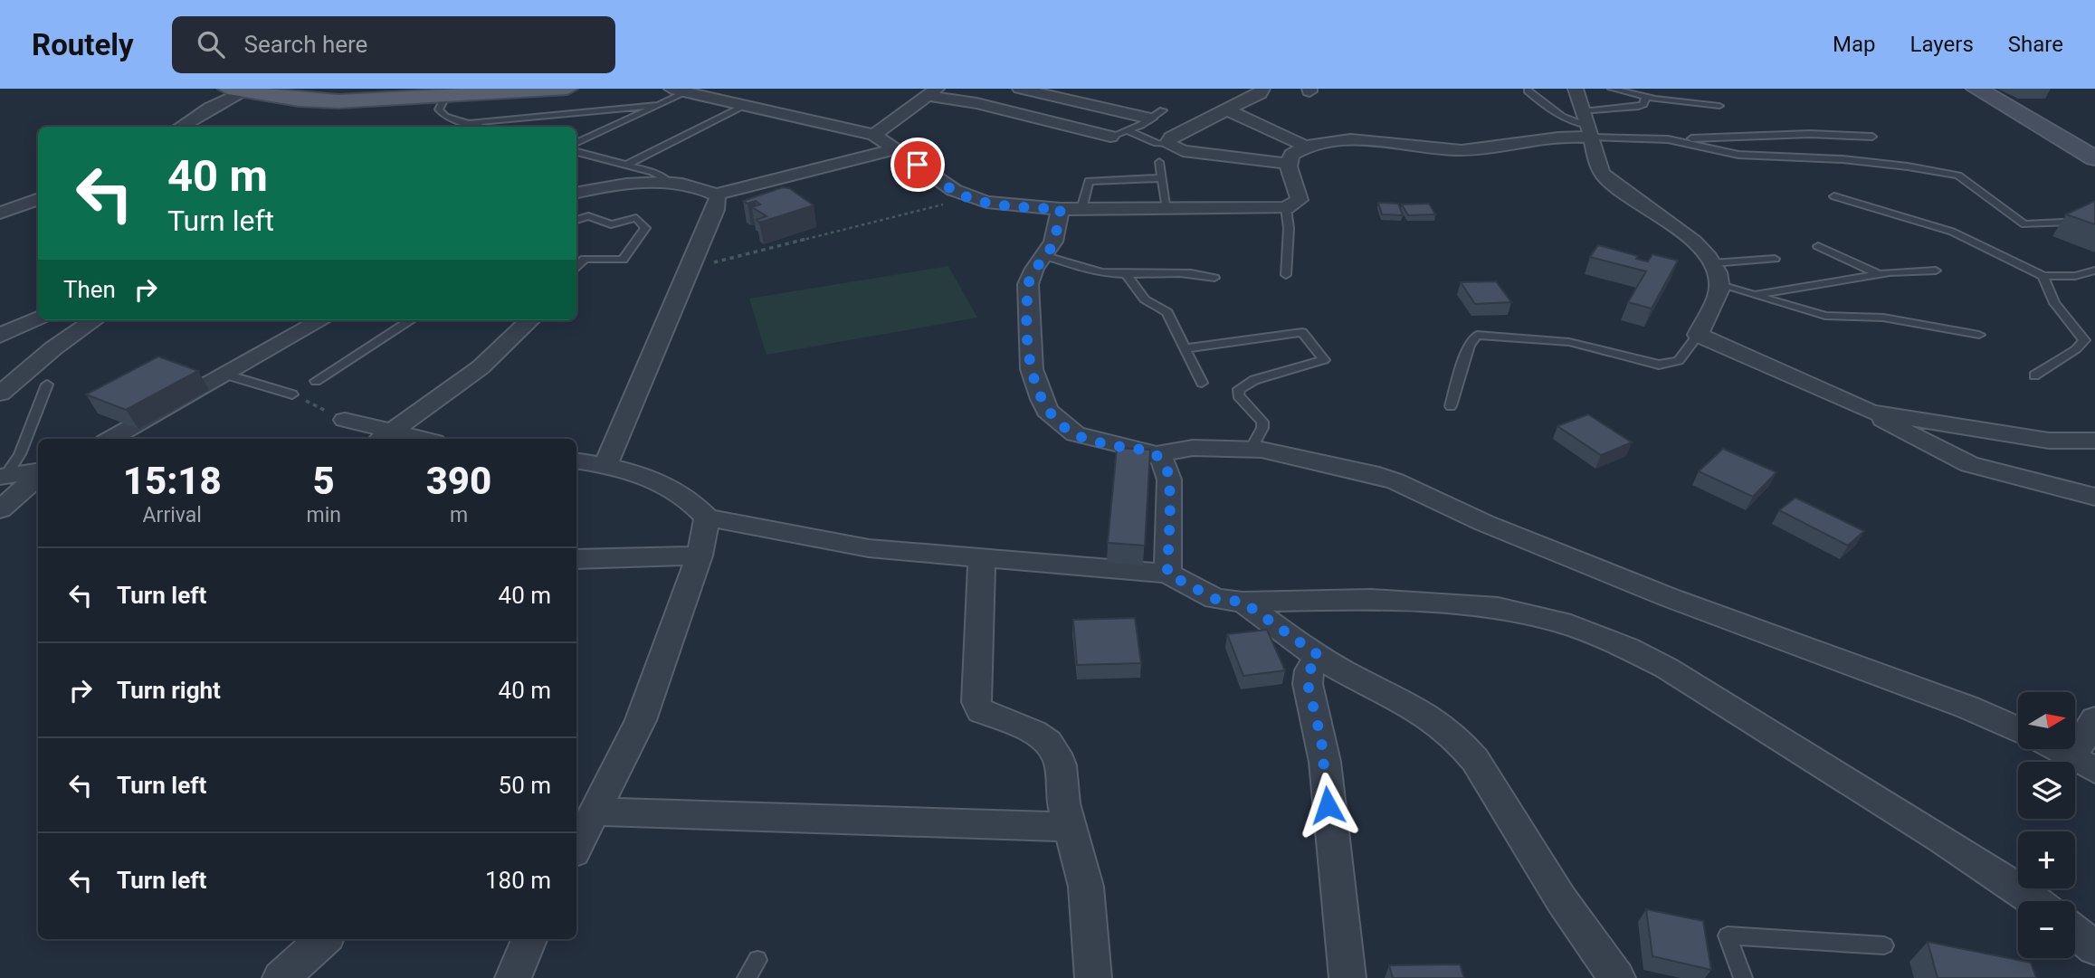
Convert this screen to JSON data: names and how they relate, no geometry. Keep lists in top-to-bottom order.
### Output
{
  "north": "right",
  "page": {
    "header": "Routely",
    "search": "Search here",
    "nav": ["Map", "Layers", "Share"],
    "turn": ["40 m", "Turn left"],
    "then": "Then",
    "eta": [
      "15:18",
      "Arrival",
      "5",
      "min",
      "390",
      "m"
    ],
    "list": [
      {
        "name": "Turn left",
        "value": "40 m"
      },
      {
        "name": "Turn right",
        "value": "40 m"
      },
      {
        "name": "Turn left",
        "value": "50 m"
      },
      {
        "name": "Turn left",
        "value": "180 m"
      }
    ],
    "map_buttons": ["+", "−"]
  }
}
